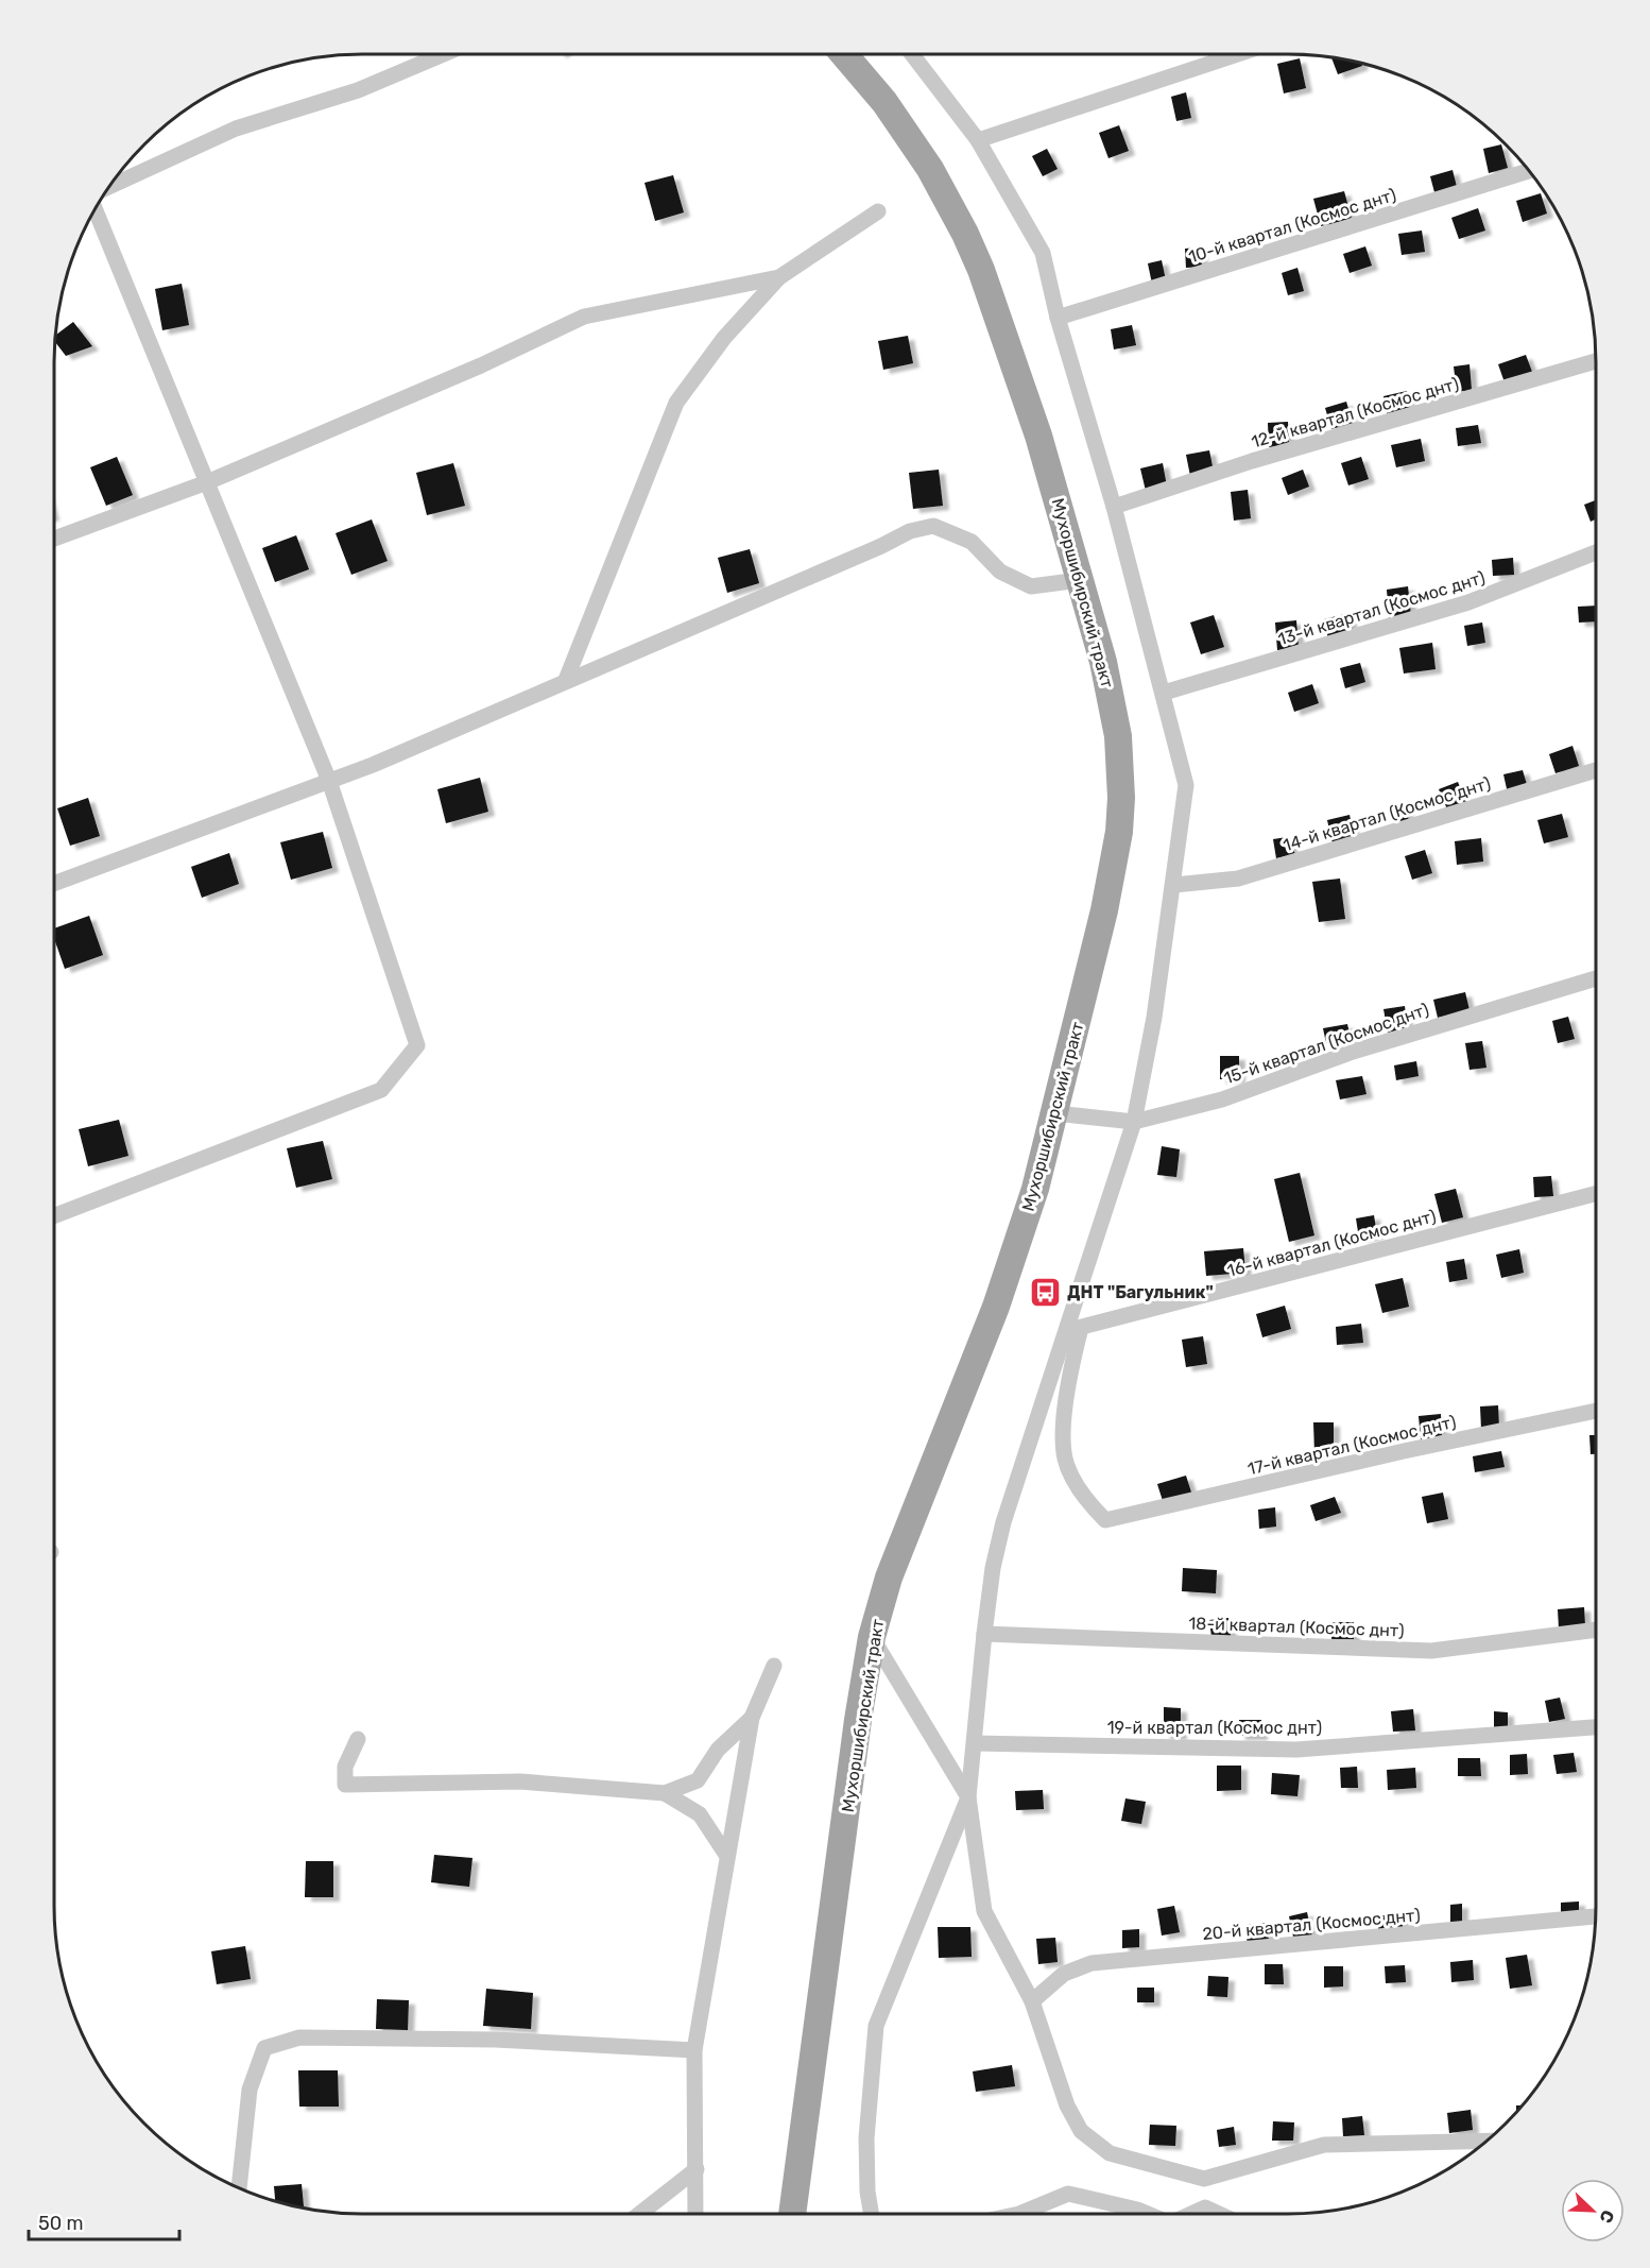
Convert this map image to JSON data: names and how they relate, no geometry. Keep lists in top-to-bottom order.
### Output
{
  "streets": {
    "main road": ["Мухоршибирский тракт"],
    "street": [
      "10-й квартал (Космос днт)",
      "12-й квартал (Космос днт)",
      "13-й квартал (Космос днт)",
      "14-й квартал (Космос днт)",
      "15-й квартал (Космос днт)",
      "16-й квартал (Космос днт)",
      "17-й квартал (Космос днт)",
      "18-й квартал (Космос днт)",
      "19-й квартал (Космос днт)",
      "20-й квартал (Космос днт)"
    ]
  },
  "crossings": [
    ["Мухоршибирский тракт", "15-й квартал (Космос днт)"],
    ["16-й квартал (Космос днт)", "17-й квартал (Космос днт)"]
  ],
  "places": {
    "bus stop": ["ДНТ \"Багульник\""]
  },
  "scale_bar": "50 m",
  "north": "bottom right"
}
